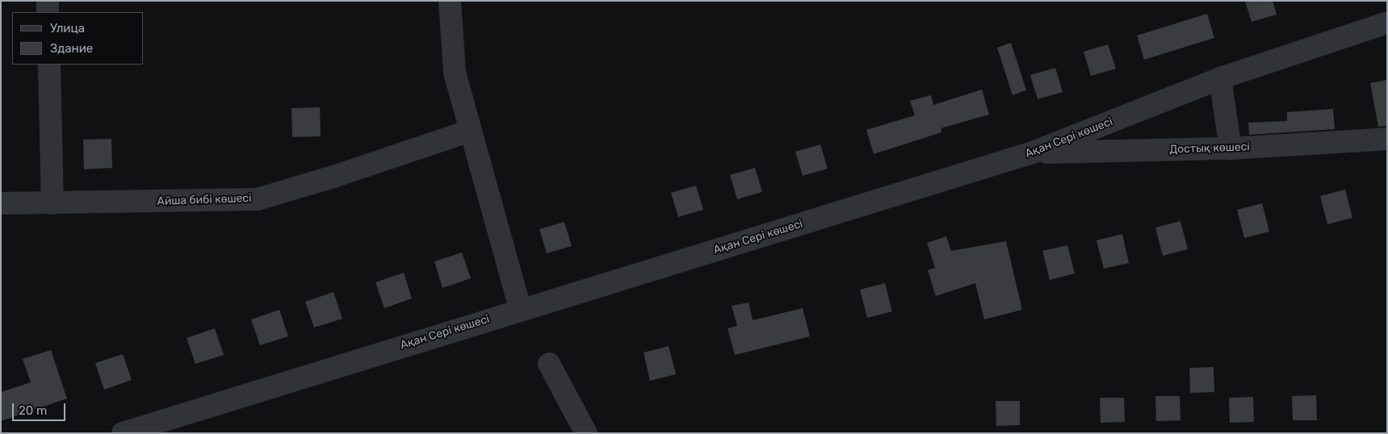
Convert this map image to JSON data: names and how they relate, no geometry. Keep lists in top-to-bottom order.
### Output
{
  "streets": {
    "street": ["Ақан Сері көшесі", "Достық көшесі", "Айша бибі көшесі"]
  },
  "crossings": [
    ["Ақан Сері көшесі", "Достық көшесі"]
  ],
  "legend": ["Улица", "Здание"],
  "scale_bar": "20 m"
}
